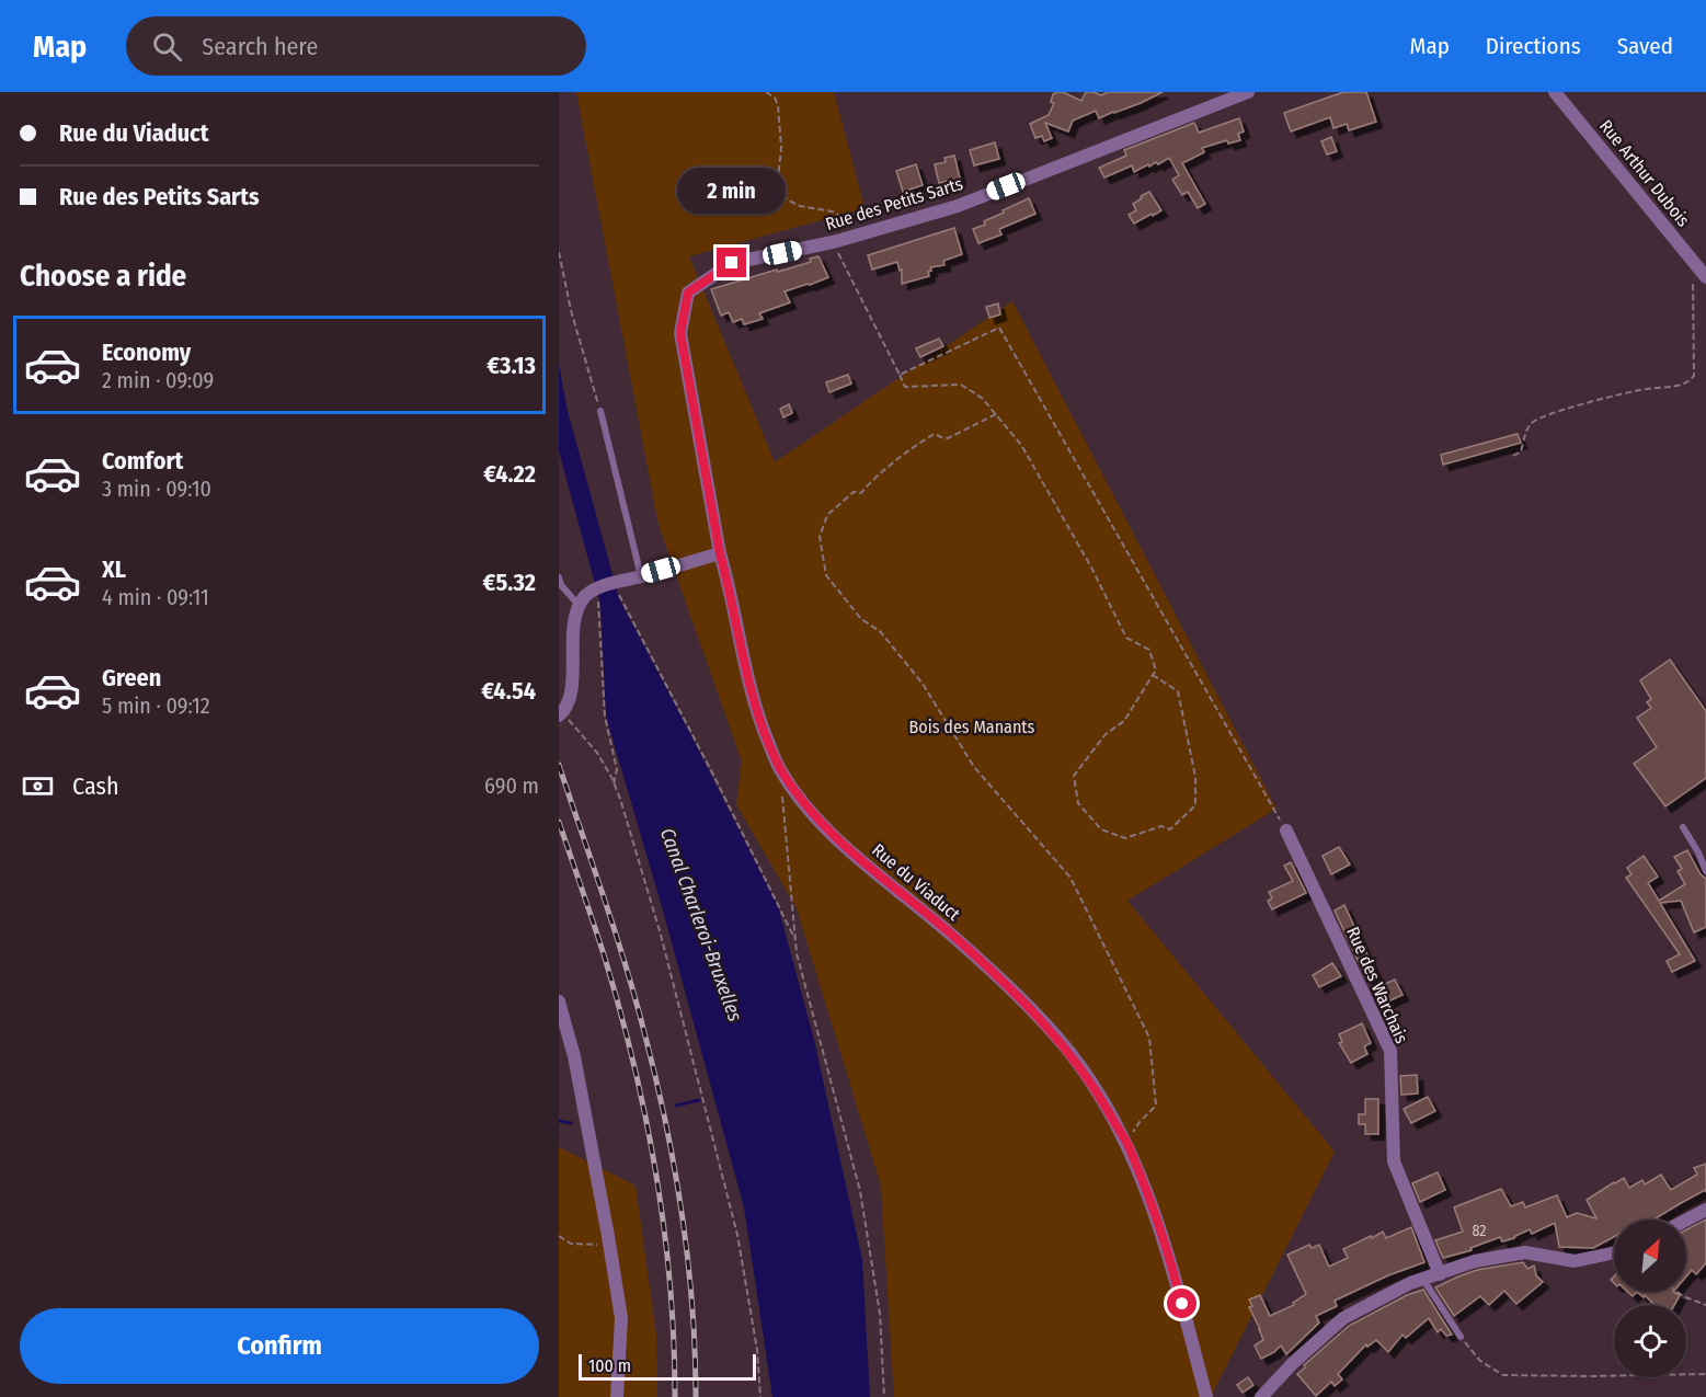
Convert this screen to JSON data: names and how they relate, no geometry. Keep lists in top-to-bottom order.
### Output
{
  "streets": {
    "street": [
      "Rue Arthur Dubois",
      "Rue des Petits Sarts",
      "Rue du Viaduct",
      "Rue des Warchais"
    ]
  },
  "crossings": [
    ["Rue des Petits Sarts", "Rue du Viaduct"]
  ],
  "water": ["Canal Charleroi-Bruxelles"],
  "parks": ["Bois des Manants"],
  "house_numbers": ["82"],
  "scale_bar": "100 m",
  "north": "top right",
  "page": {
    "header": "Map",
    "search": "Search here",
    "nav": ["Map", "Directions", "Saved"],
    "banner": ["Rue du Viaduct", "Rue des Petits Sarts"],
    "bubble": "2 min",
    "heading": "Choose a ride",
    "list": [
      {
        "name": "Economy",
        "note": "2 min · 09:09",
        "value": "€3.13"
      },
      {
        "name": "Comfort",
        "note": "3 min · 09:10",
        "value": "€4.22"
      },
      {
        "name": "XL",
        "note": "4 min · 09:11",
        "value": "€5.32"
      },
      {
        "name": "Green",
        "note": "5 min · 09:12",
        "value": "€4.54"
      }
    ],
    "pay": ["Cash", "690 m"],
    "buttons": "Confirm",
    "scale": "100 m"
  }
}
